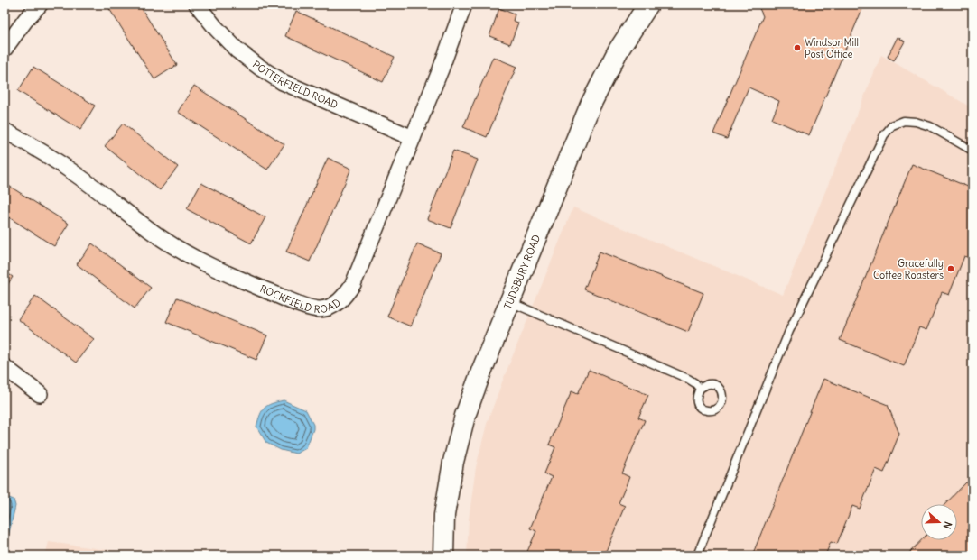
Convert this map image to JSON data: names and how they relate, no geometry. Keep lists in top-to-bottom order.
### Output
{
  "streets": {
    "street": ["POTTERFIELD ROAD", "TUDSBURY ROAD", "ROCKFIELD ROAD"]
  },
  "crossings": [
    ["POTTERFIELD ROAD", "ROCKFIELD ROAD"]
  ],
  "places": ["Windsor Mill Post Office", "Gracefully Coffee Roasters"],
  "north": "right"
}
